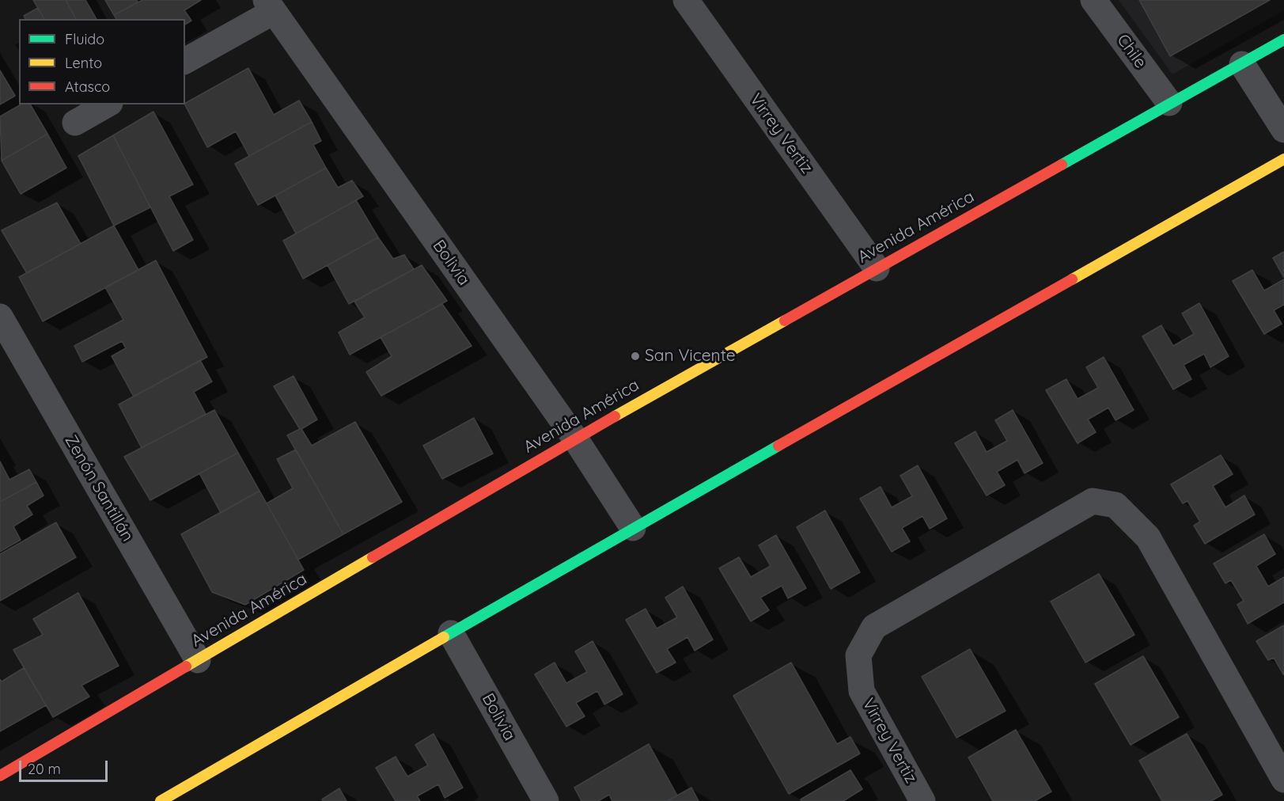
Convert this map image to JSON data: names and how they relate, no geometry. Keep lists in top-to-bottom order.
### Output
{
  "streets": {
    "main road": ["Avenida América"],
    "street": [
      "Chile",
      "Virrey Vertiz",
      "Bolivia",
      "Zenón Santillán"
    ]
  },
  "crossings": [
    ["Chile", "Avenida América"],
    ["Virrey Vertiz", "Avenida América"],
    ["Avenida América", "Bolivia"],
    ["Avenida América", "Zenón Santillán"]
  ],
  "places": ["San Vicente"],
  "legend": ["Fluido", "Lento", "Atasco"],
  "scale_bar": "20 m"
}
